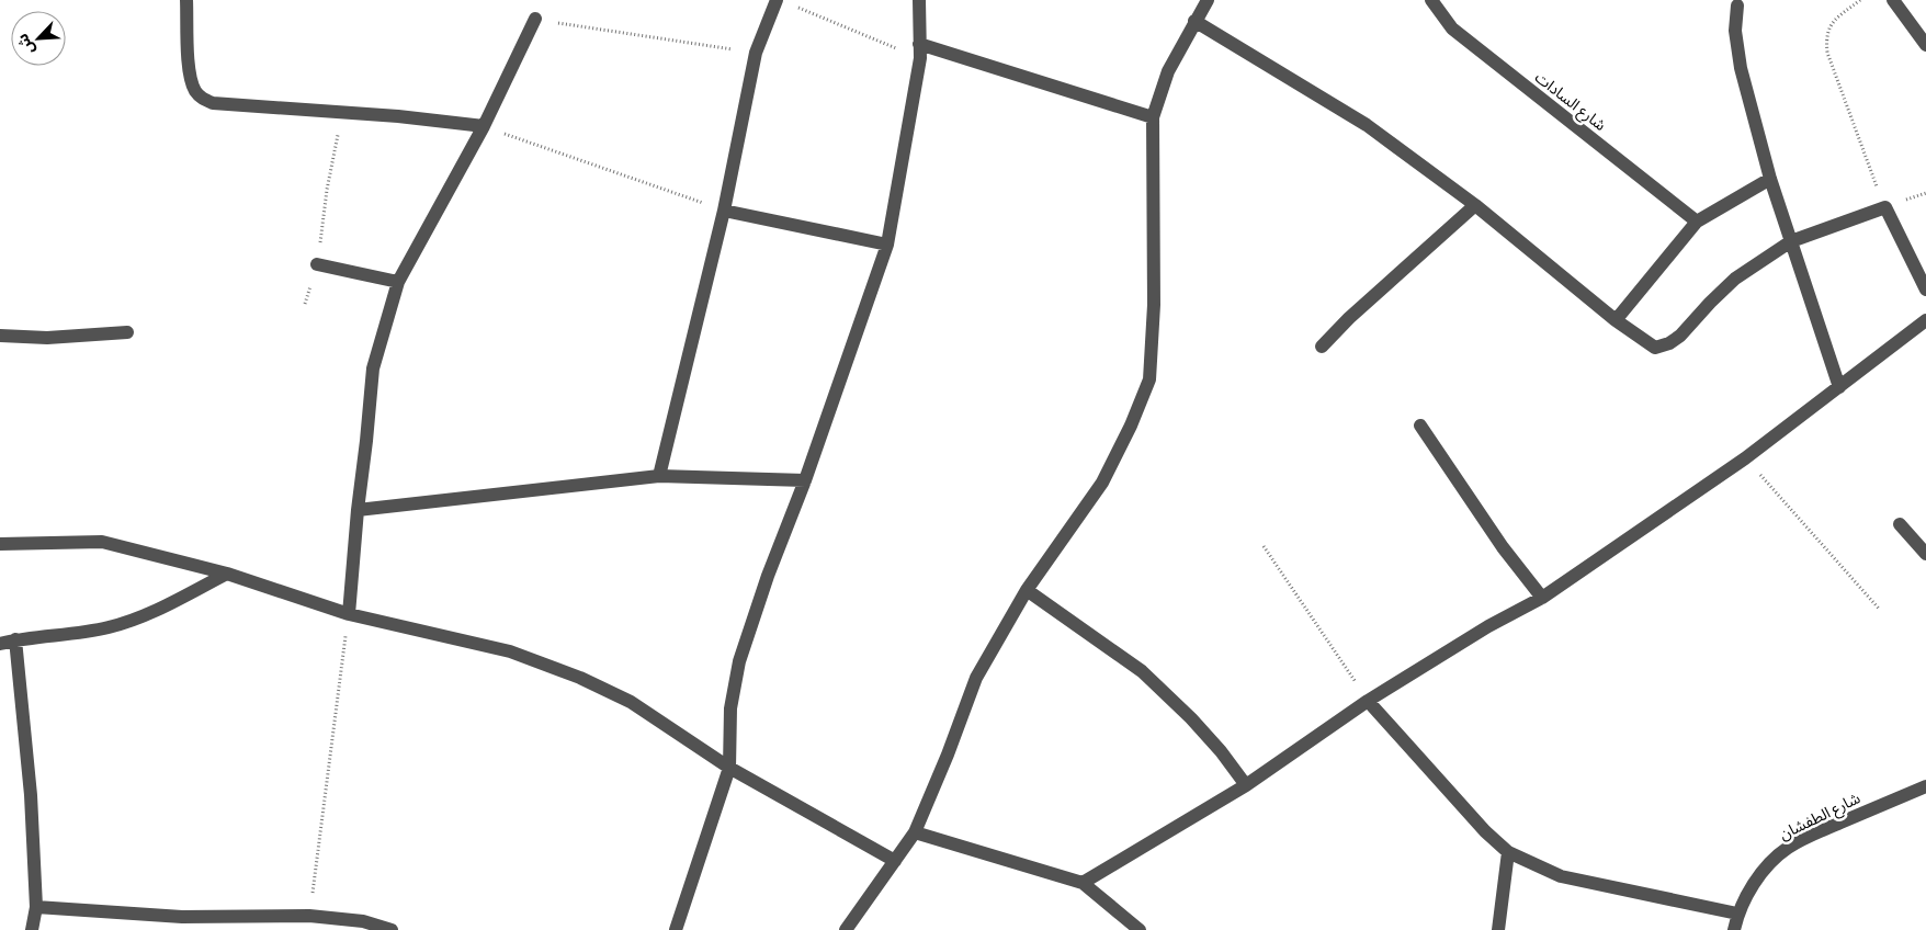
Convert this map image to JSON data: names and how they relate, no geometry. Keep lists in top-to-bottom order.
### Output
{
  "streets": {
    "street": ["شارع السادات", "شارع الطفشان"]
  },
  "north": "bottom left"
}
